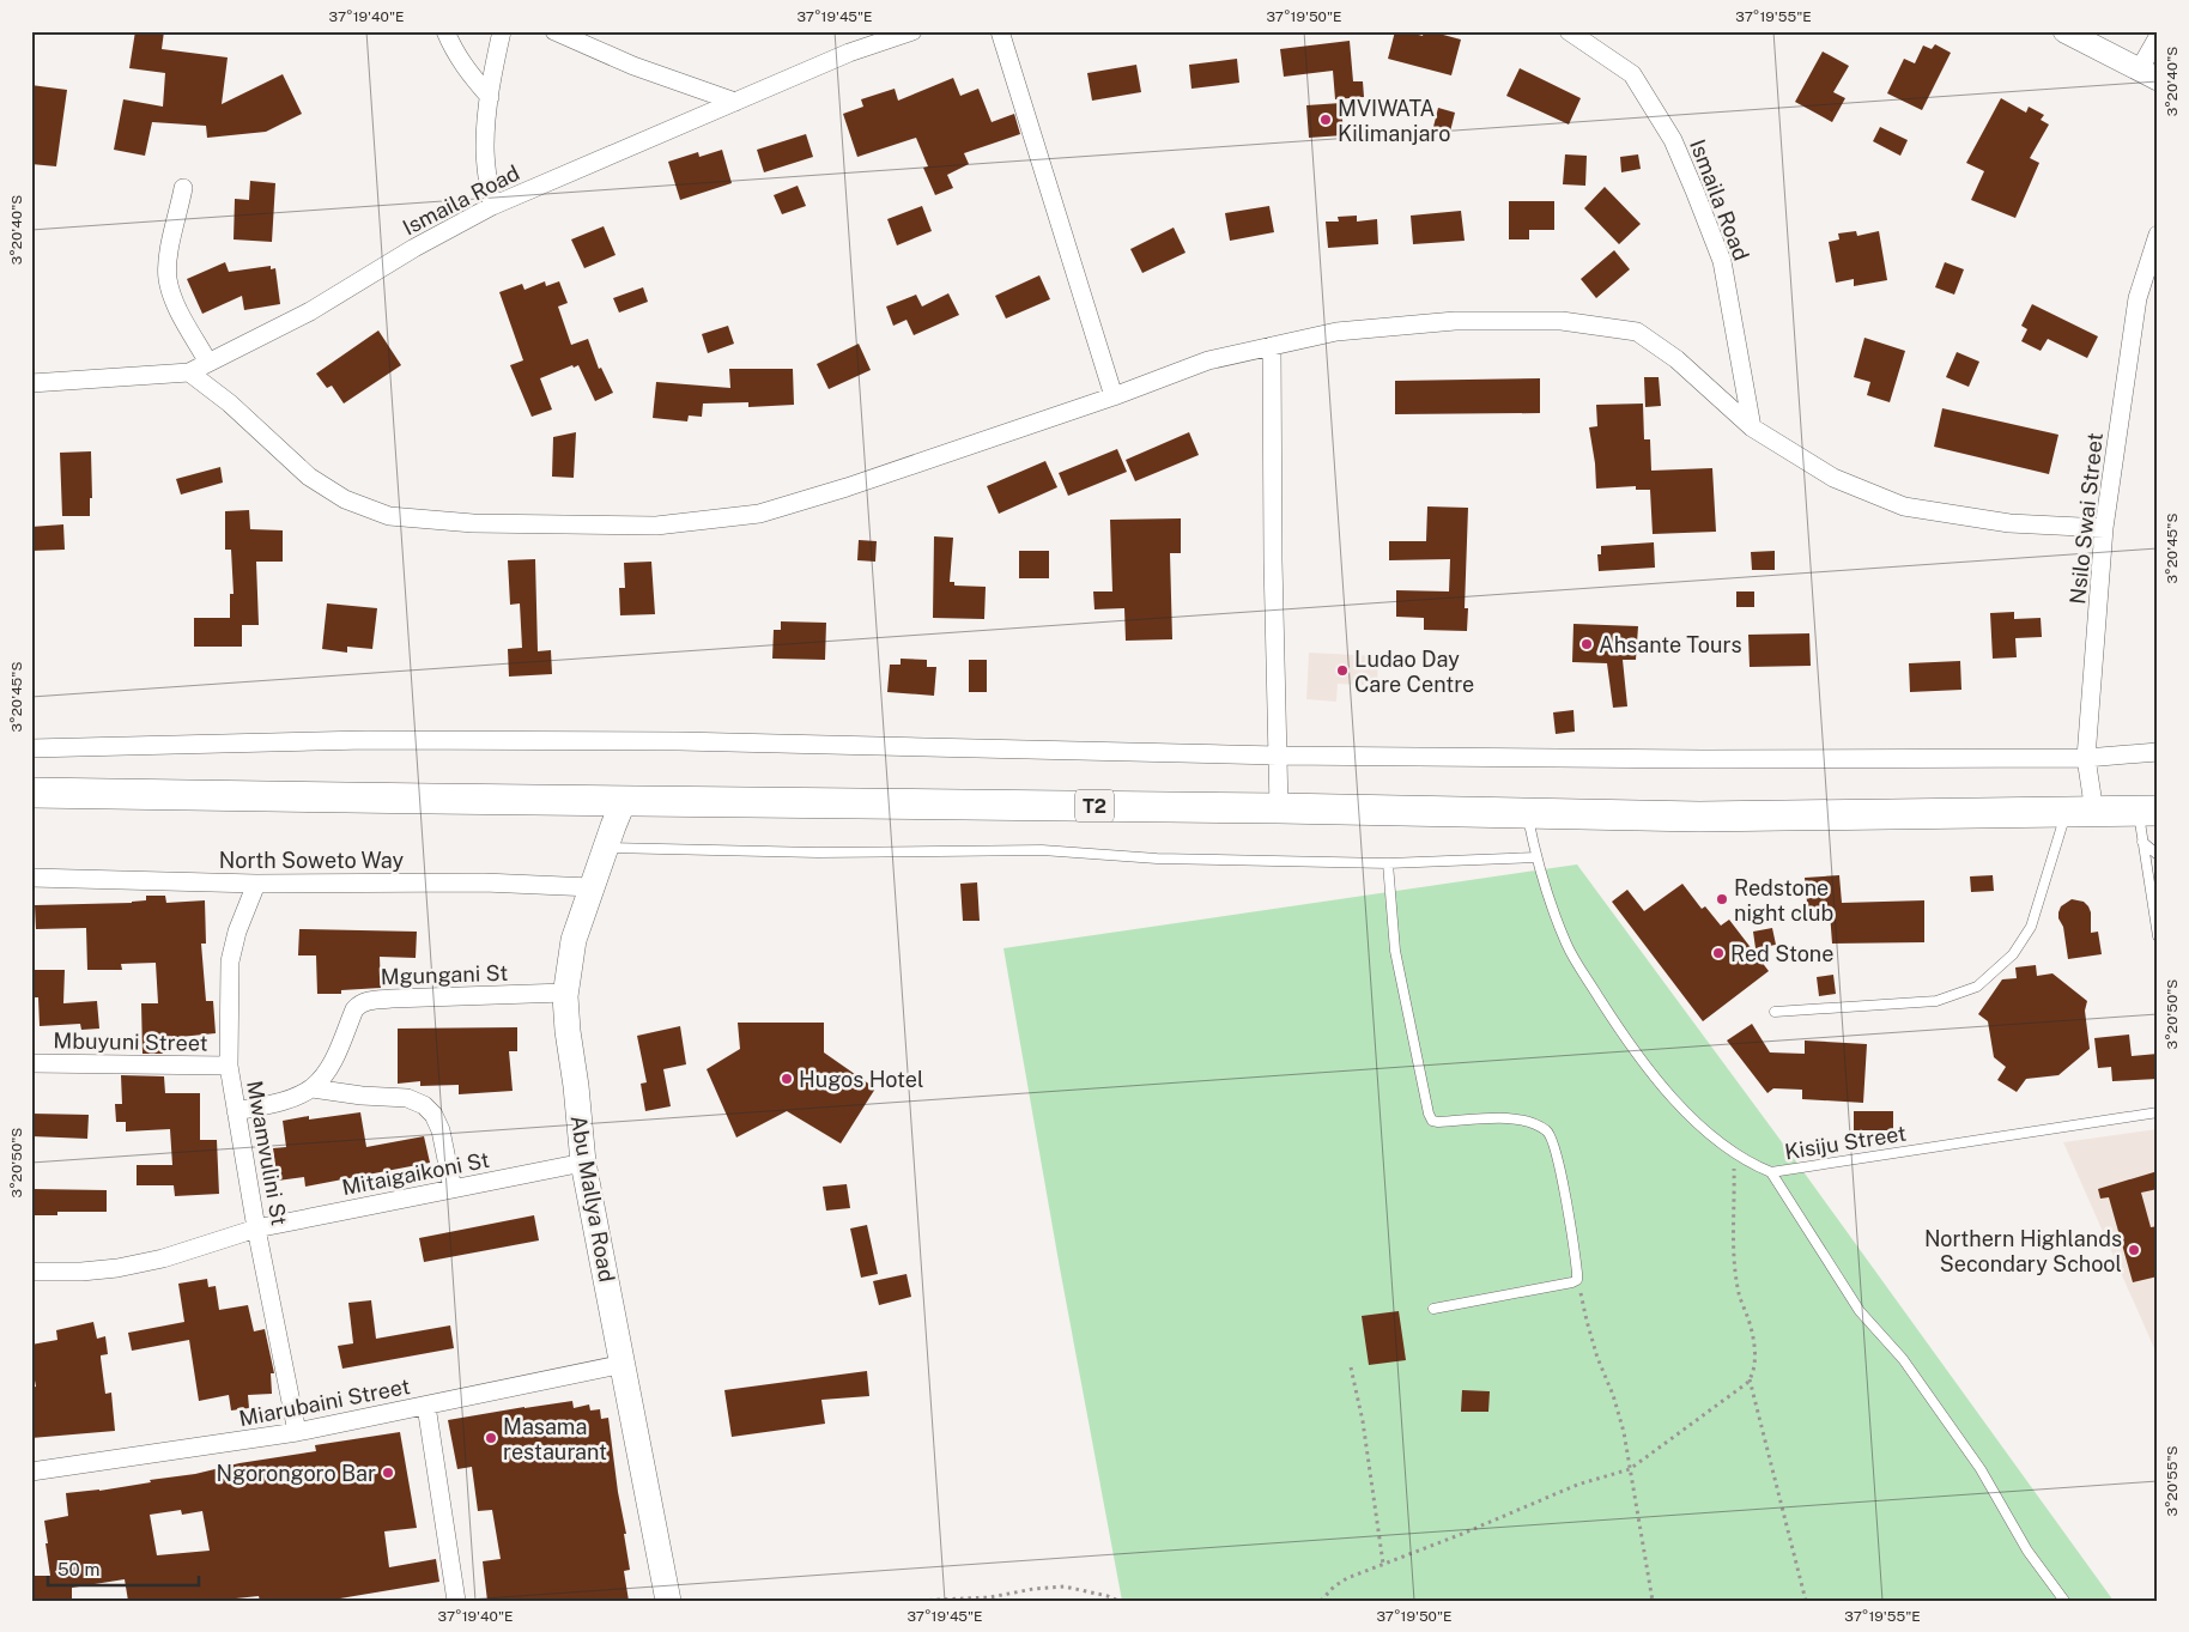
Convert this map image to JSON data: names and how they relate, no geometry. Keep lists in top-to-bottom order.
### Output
{
  "streets": {
    "highway": ["T2"],
    "main road": ["Abu Mallya Road"],
    "street": [
      "Ismaila Road",
      "Nsilo Swai Street",
      "North Soweto Way",
      "Mgungani St",
      "Mbuyuni Street",
      "Mwamvulini St",
      "Mitaigaikoni St",
      "Miarubaini Street"
    ],
    "lane": ["Kisiju Street"]
  },
  "crossings": [
    ["Nsilo Swai Street", "T2"],
    ["T2", "Kisiju Street"],
    ["T2", "Abu Mallya Road"],
    ["North Soweto Way", "Mwamvulini St"],
    ["North Soweto Way", "Abu Mallya Road"],
    ["Mgungani St", "Mwamvulini St"],
    ["Mgungani St", "Abu Mallya Road"],
    ["Mbuyuni Street", "Mwamvulini St"],
    ["Mwamvulini St", "Mitaigaikoni St"],
    ["Mwamvulini St", "Miarubaini Street"],
    ["Mitaigaikoni St", "Abu Mallya Road"],
    ["Abu Mallya Road", "Miarubaini Street"]
  ],
  "places": [
    "MVIWATA Kilimanjaro",
    "Ahsante Tours",
    "Ludao Day Care Centre",
    "Redstone night club",
    "Red Stone",
    "Hugos Hotel",
    "Northern Highlands Secondary School",
    "Masama restaurant",
    "Ngorongoro Bar"
  ],
  "scale_bar": "50 m",
  "coordinates": [
    "37°19'40\"E",
    "37°19'45\"E",
    "37°19'50\"E",
    "37°19'55\"E",
    "3°20'40\"S",
    "3°20'45\"S",
    "3°20'50\"S",
    "3°20'55\"S"
  ]
}
